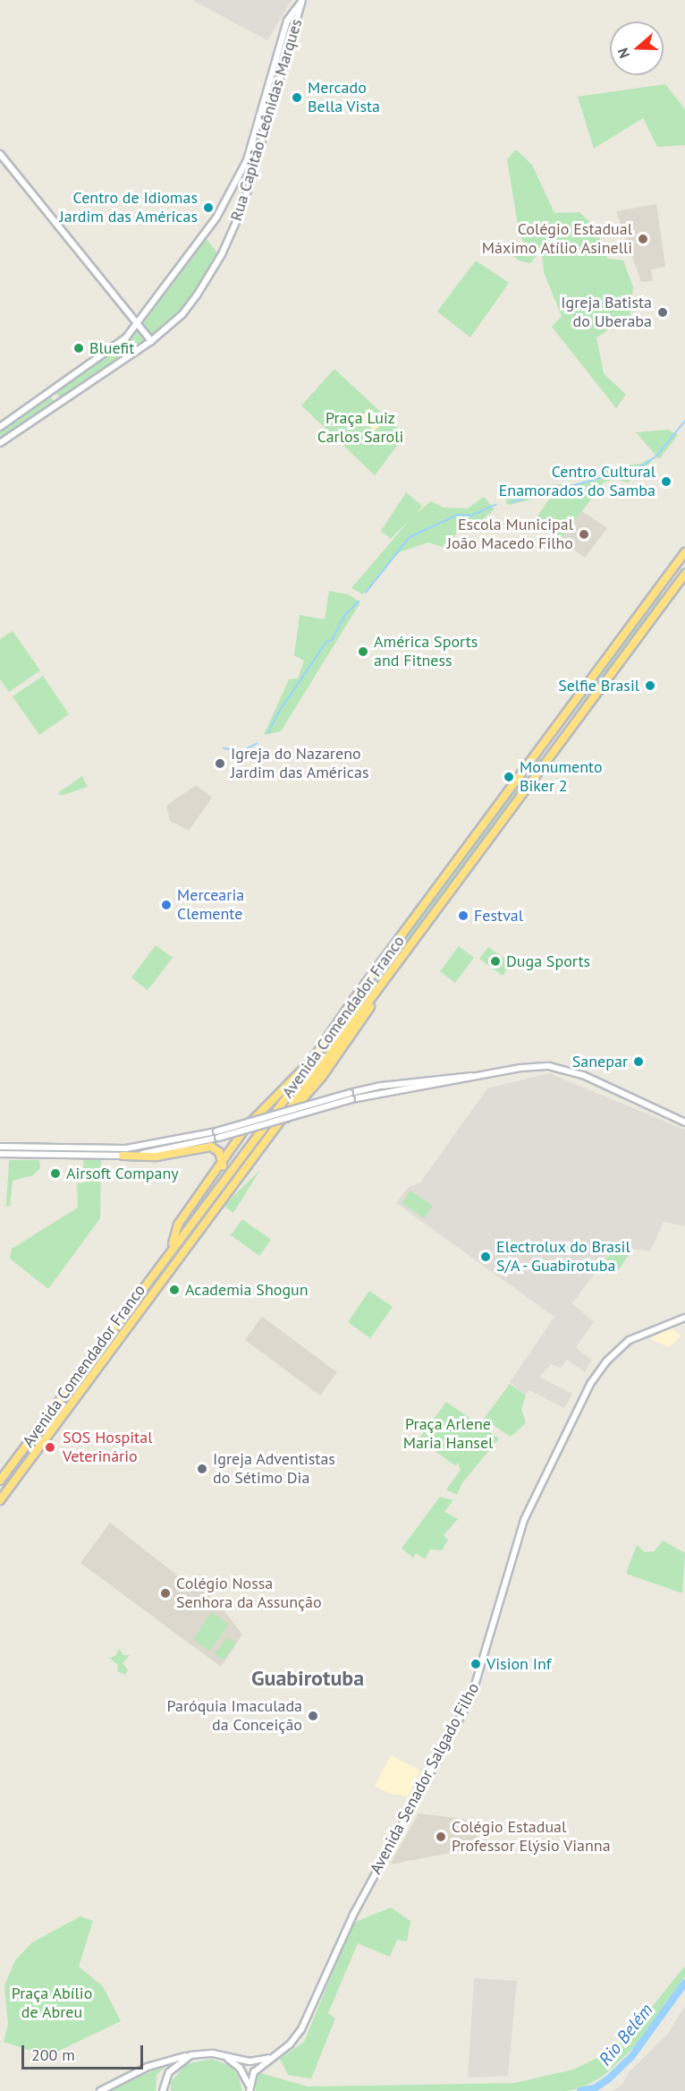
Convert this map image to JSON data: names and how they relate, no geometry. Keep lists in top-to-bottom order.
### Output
{
  "streets": {
    "highway": ["Avenida Comendador Franco"],
    "main road": ["Rua Capitão Leônidas Marques", "Avenida Senador Salgado Filho"]
  },
  "districts": ["Guabirotuba"],
  "water": ["Rio Belém"],
  "parks": ["Praça Luiz Carlos Saroli", "Praça Arlene Maria Hansel", "Praça Abílio de Abreu"],
  "places": [
    "Mercado Bella Vista",
    "Centro de Idiomas Jardim das Américas",
    "Colégio Estadual Máximo Atílio Asinelli",
    "Igreja Batista do Uberaba",
    "Bluefit",
    "Centro Cultural Enamorados do Samba",
    "Escola Municipal João Macedo Filho",
    "América Sports and Fitness",
    "Selfie Brasil",
    "Igreja do Nazareno Jardim das Américas",
    "Monumento Biker 2",
    "Mercearia Clemente",
    "Festval",
    "Duga Sports",
    "Sanepar",
    "Airsoft Company",
    "Electrolux do Brasil S/A - Guabirotuba",
    "Academia Shogun",
    "SOS Hospital Veterinário",
    "Igreja Adventistas do Sétimo Dia",
    "Colégio Nossa Senhora da Assunção",
    "Vision Inf",
    "Paróquia Imaculada da Conceição",
    "Colégio Estadual Professor Elýsio Vianna"
  ],
  "scale_bar": "200 m",
  "north": "left"
}
